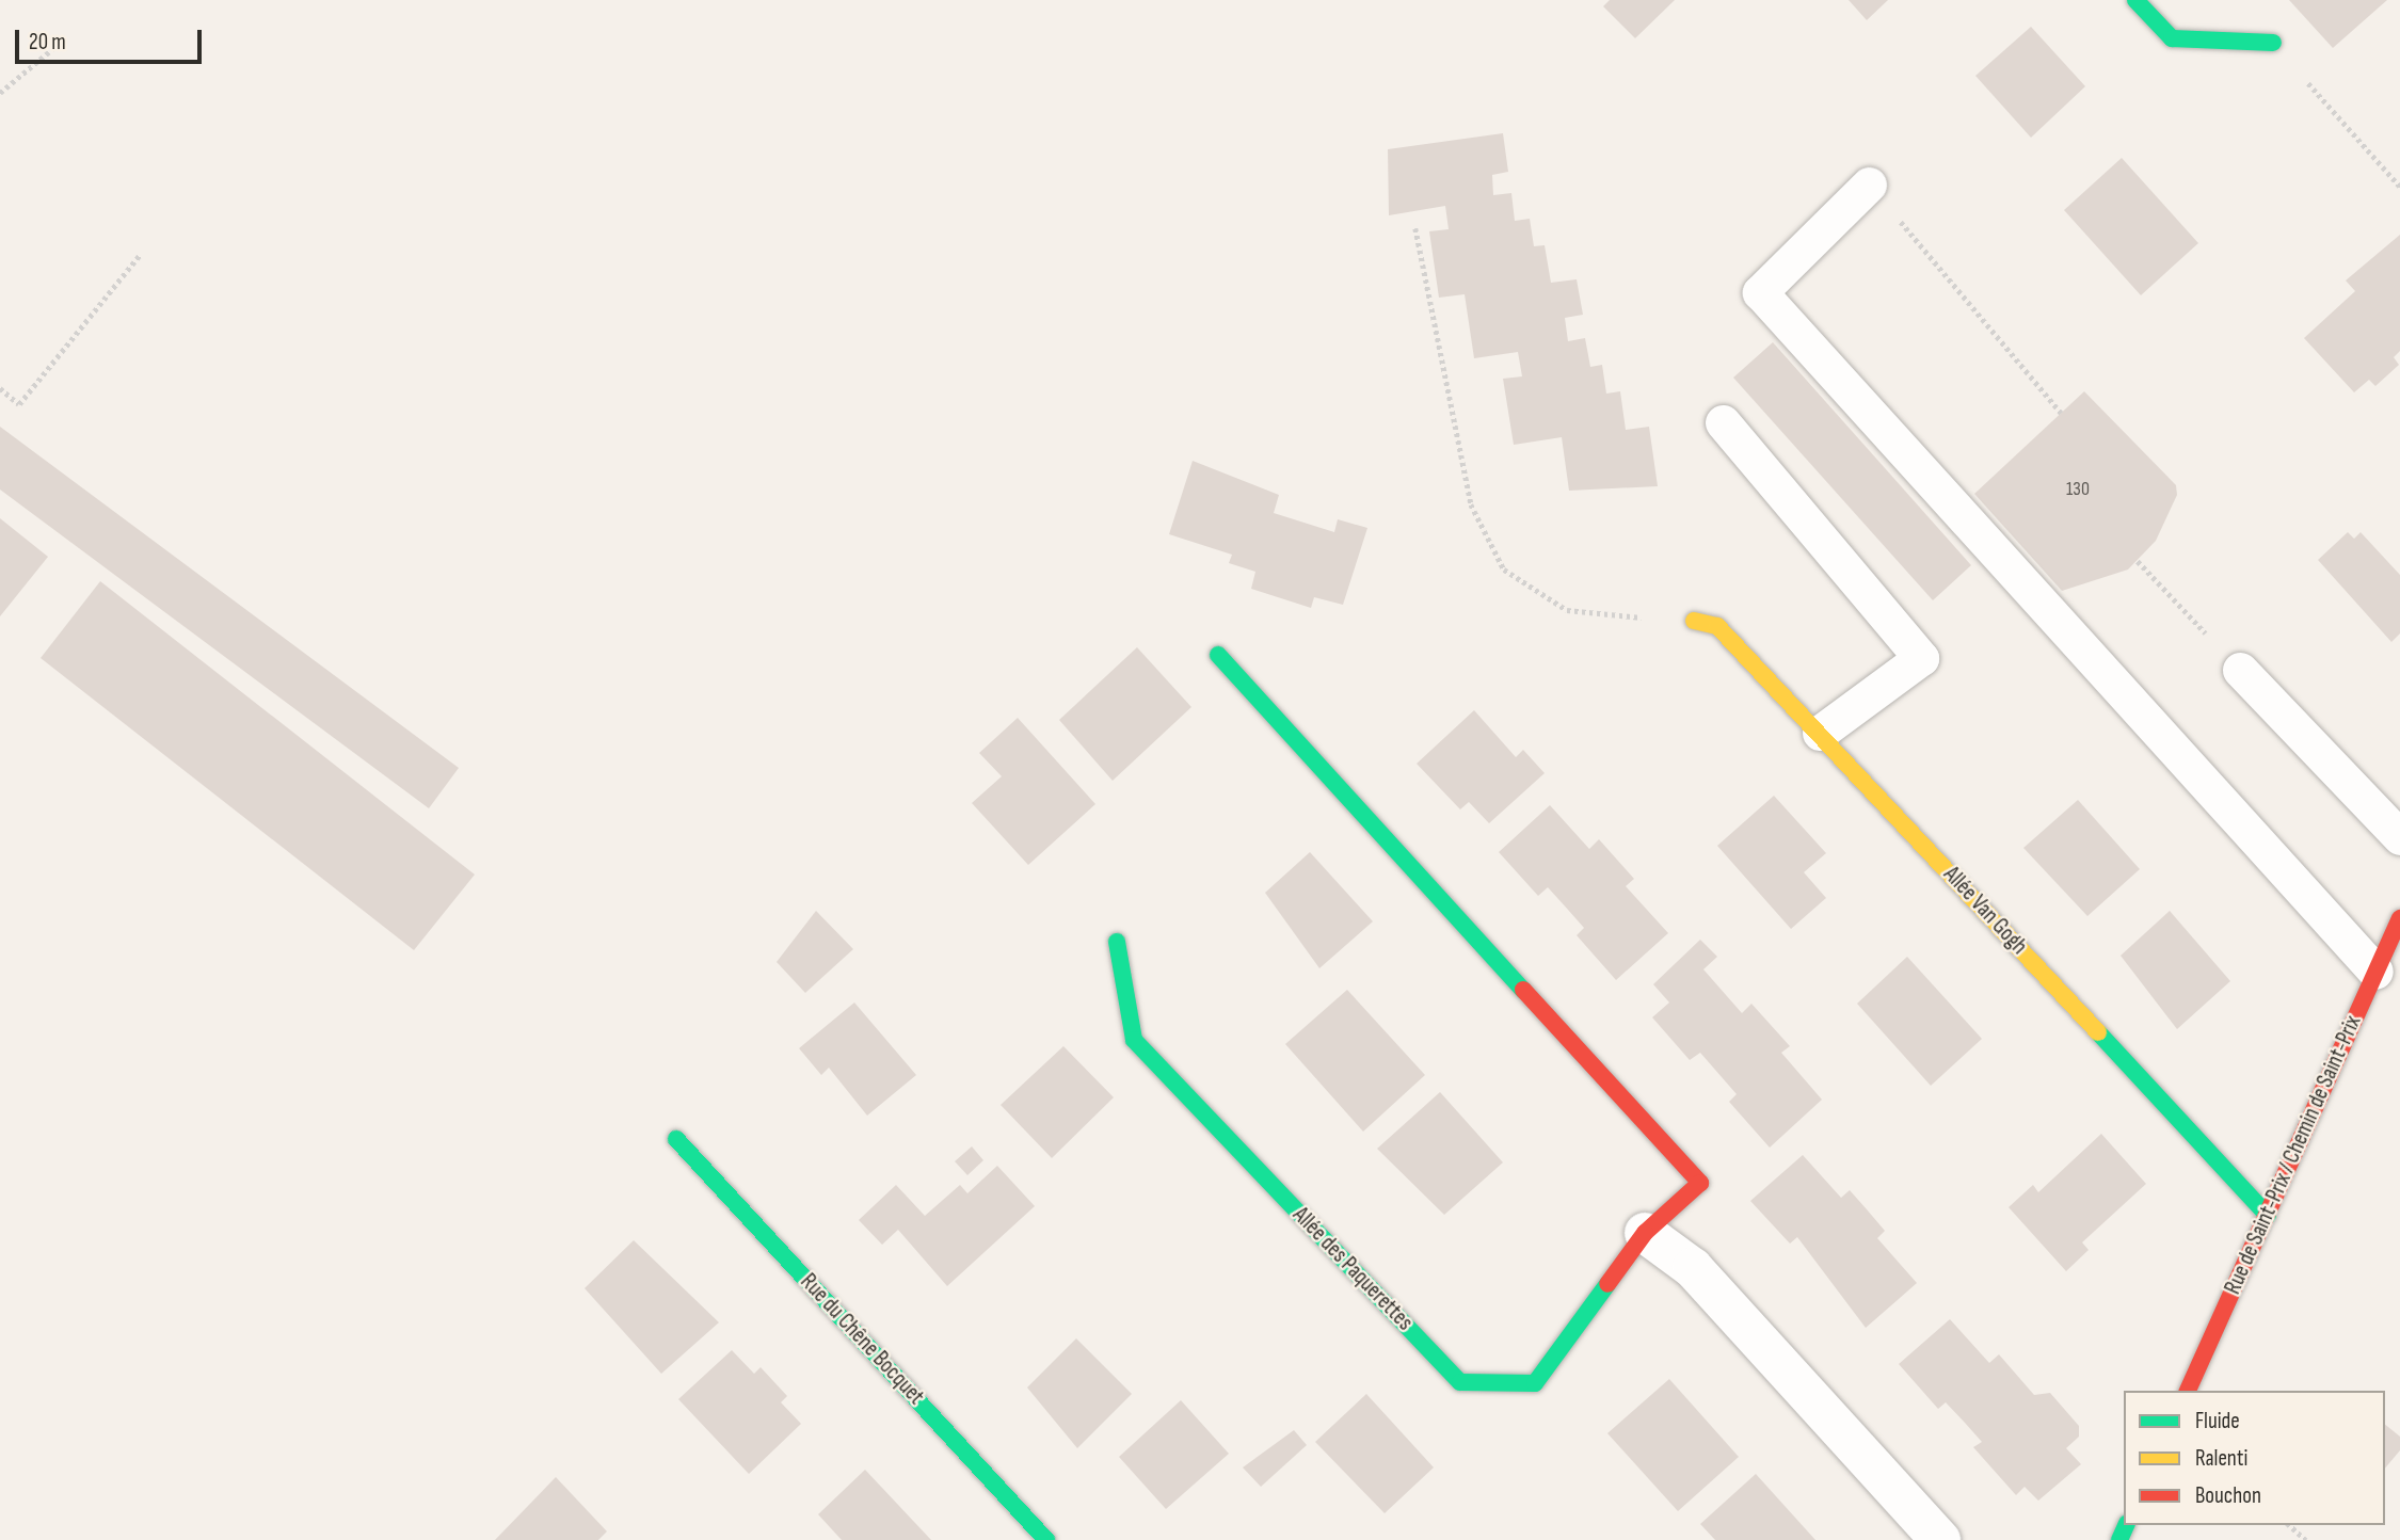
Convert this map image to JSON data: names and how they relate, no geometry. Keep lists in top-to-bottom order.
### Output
{
  "streets": {
    "street": [
      "Allée Van Gogh",
      "Rue de Saint-Prix / Chemin de Saint-Prix",
      "Allée des Paquerettes",
      "Rue du Chêne Bocquet"
    ]
  },
  "crossings": [
    ["Allée Van Gogh", "Rue de Saint-Prix / Chemin de Saint-Prix"]
  ],
  "house_numbers": ["130"],
  "legend": ["Fluide", "Ralenti", "Bouchon"],
  "scale_bar": "20 m"
}
